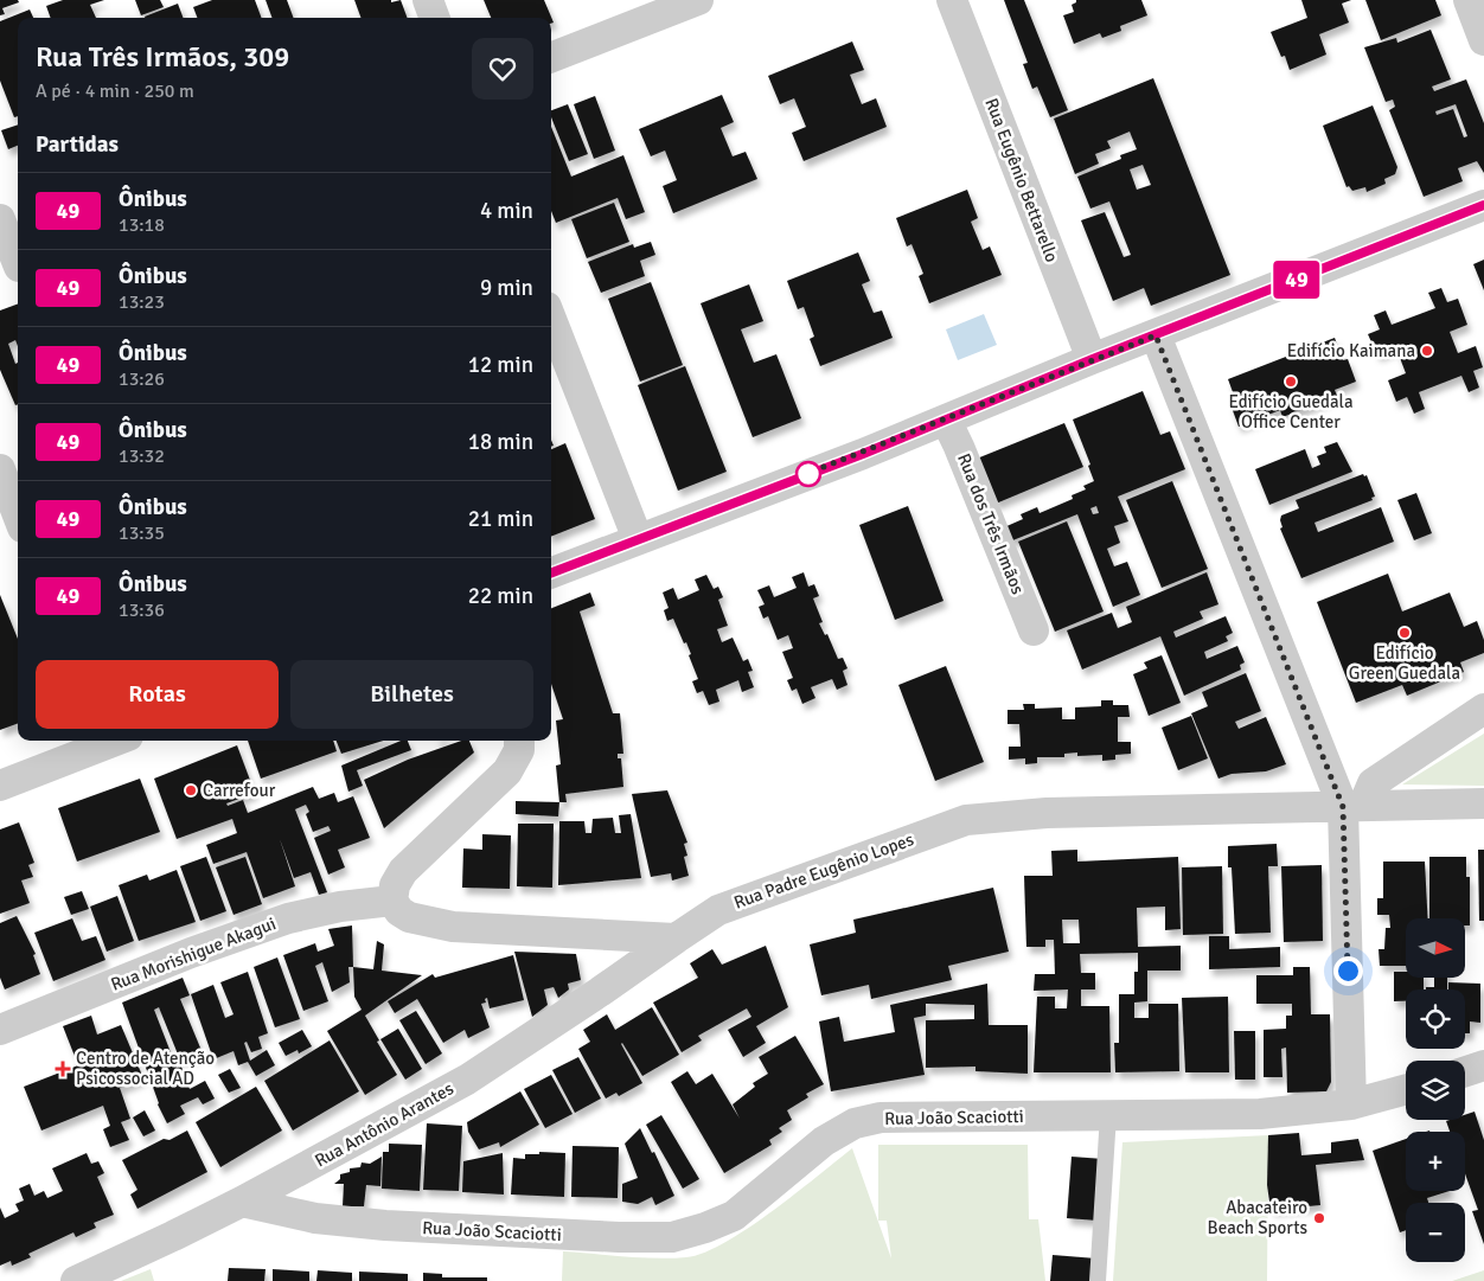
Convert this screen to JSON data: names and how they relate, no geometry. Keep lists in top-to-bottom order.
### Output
{
  "streets": {
    "street": [
      "Rua Eugênio Bettarello",
      "Rua dos Três Irmãos",
      "Rua Padre Eugênio Lopes",
      "Rua Morishigue Akagui",
      "Rua João Scaciotti",
      "Rua Antônio Arantes"
    ]
  },
  "crossings": [
    ["Rua Padre Eugênio Lopes", "Rua Antônio Arantes"],
    ["Rua João Scaciotti", "Rua Antônio Arantes"]
  ],
  "places": {
    "other": [
      "Edifício Kaimana",
      "Edifício Guedala Office Center",
      "Edifício Green Guedala",
      "Carrefour",
      "Abacateiro Beach Sports"
    ],
    "health": ["Centro de Atenção Psicossocial AD"]
  },
  "lines": ["bus line 49"],
  "north": "right",
  "page": {
    "on_map": "49",
    "heading": [
      ["Rua Três Irmãos, 309", "A pé · 4 min · 250 m"],
      "Partidas"
    ],
    "list": [
      {
        "mark": "49",
        "name": "Ônibus",
        "note": "13:18",
        "value": "4 min"
      },
      {
        "mark": "49",
        "name": "Ônibus",
        "note": "13:23",
        "value": "9 min"
      },
      {
        "mark": "49",
        "name": "Ônibus",
        "note": "13:26",
        "value": "12 min"
      },
      {
        "mark": "49",
        "name": "Ônibus",
        "note": "13:32",
        "value": "18 min"
      },
      {
        "mark": "49",
        "name": "Ônibus",
        "note": "13:35",
        "value": "21 min"
      },
      {
        "mark": "49",
        "name": "Ônibus",
        "note": "13:36",
        "value": "22 min"
      }
    ],
    "buttons": ["Rotas", "Bilhetes"],
    "map_buttons": ["+", "−"]
  }
}
